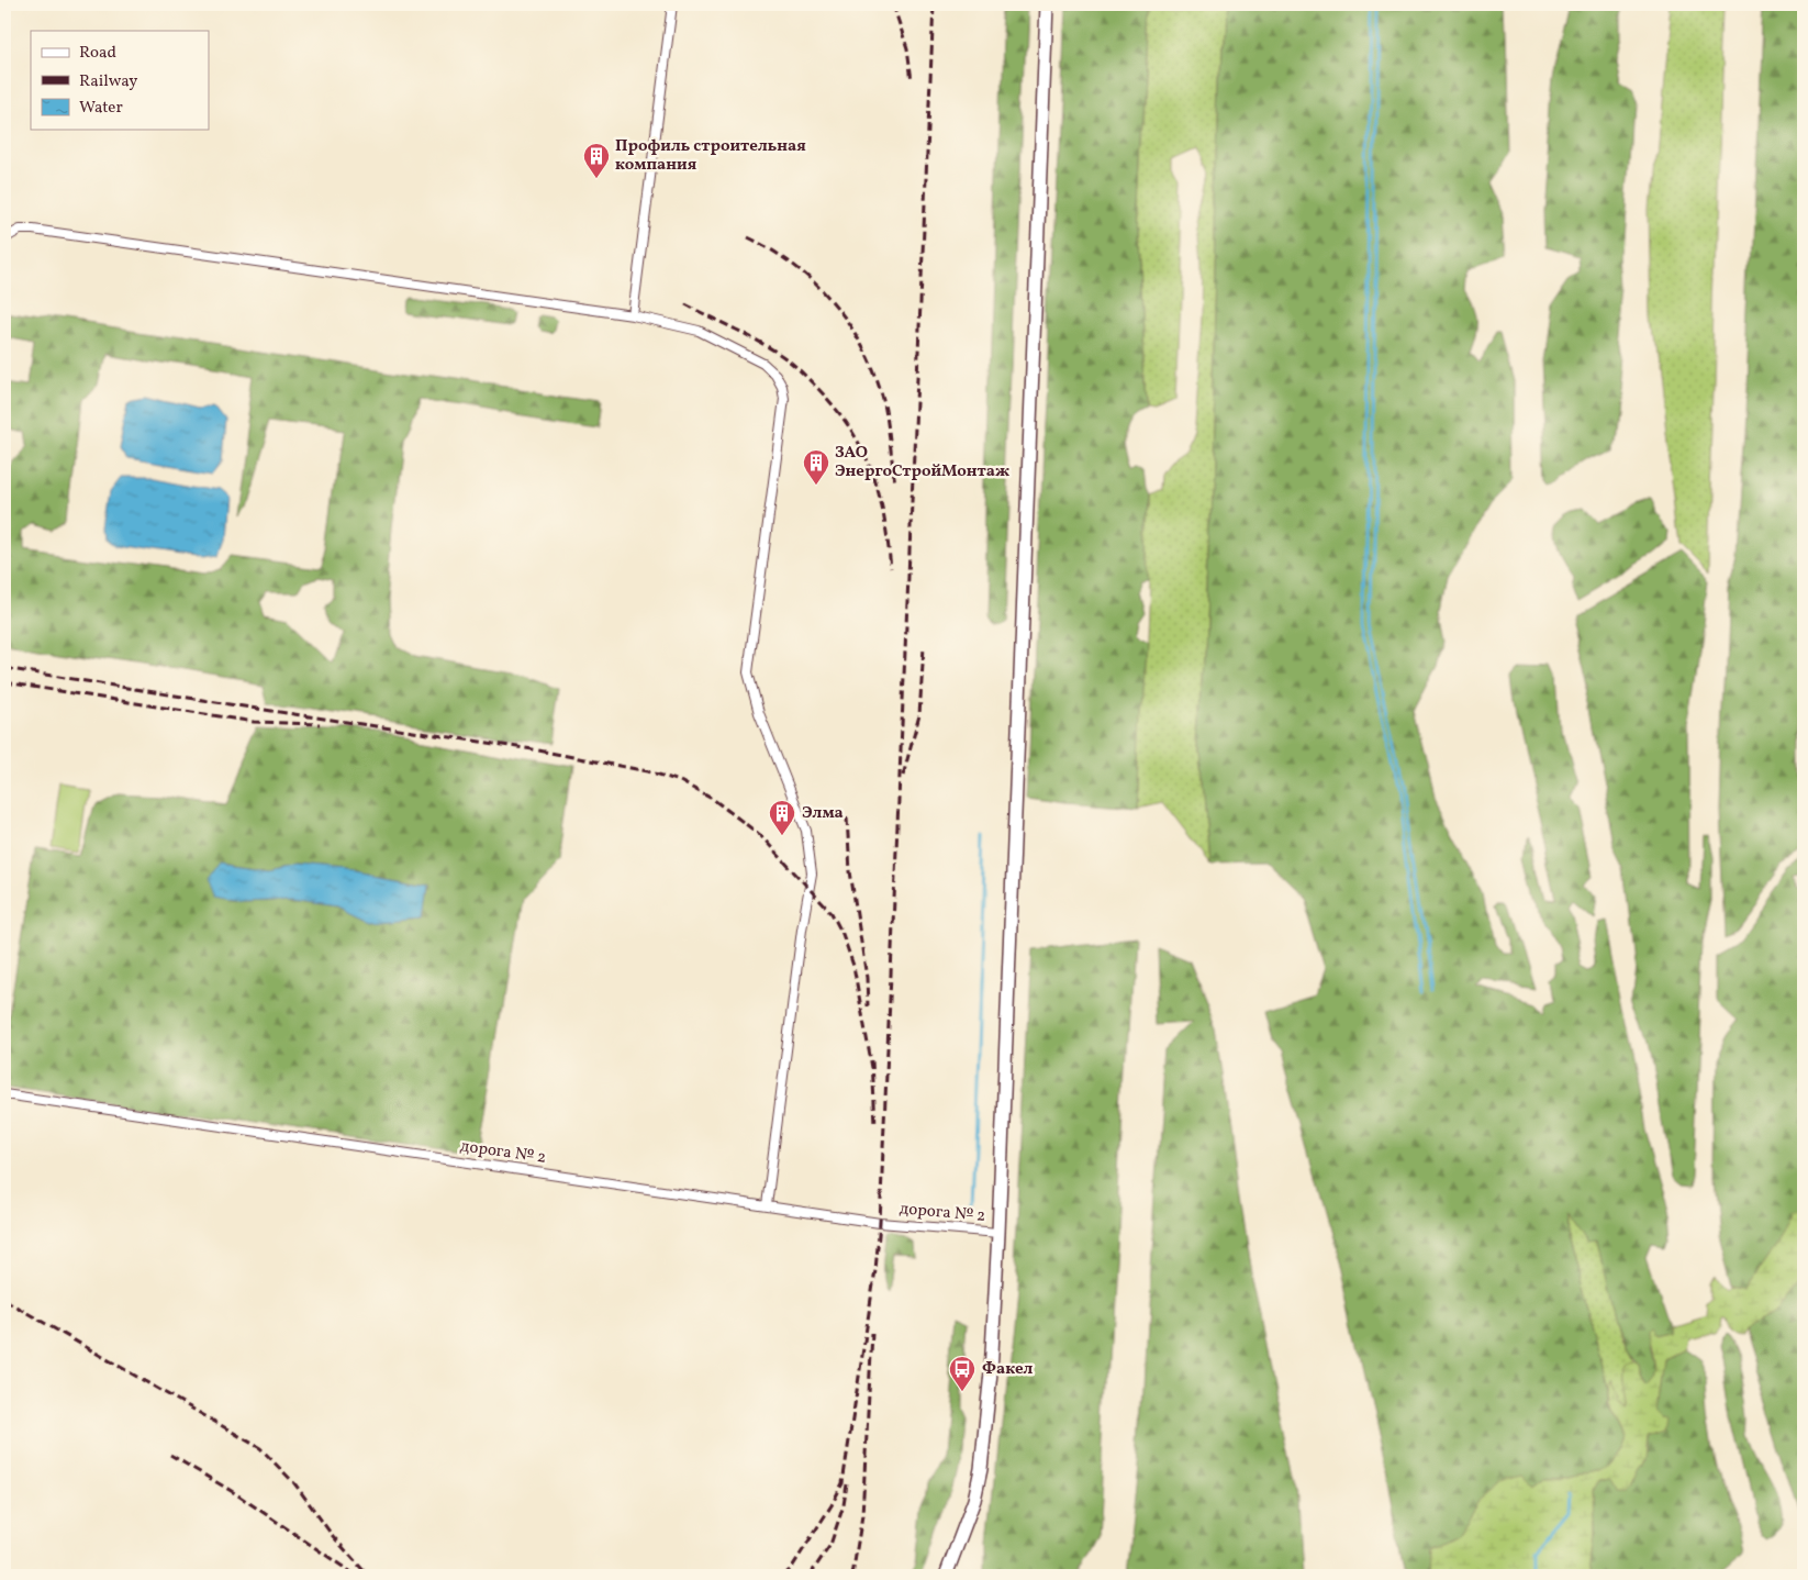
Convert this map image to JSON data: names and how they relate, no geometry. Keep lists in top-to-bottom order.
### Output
{
  "streets": {
    "street": ["дорога № 2"]
  },
  "places": {
    "building": ["Профиль строительная компания", "ЗАО ЭнергоСтройМонтаж", "Элма"],
    "bus stop": ["Факел"]
  },
  "legend": ["Road", "Railway", "Water"]
}
